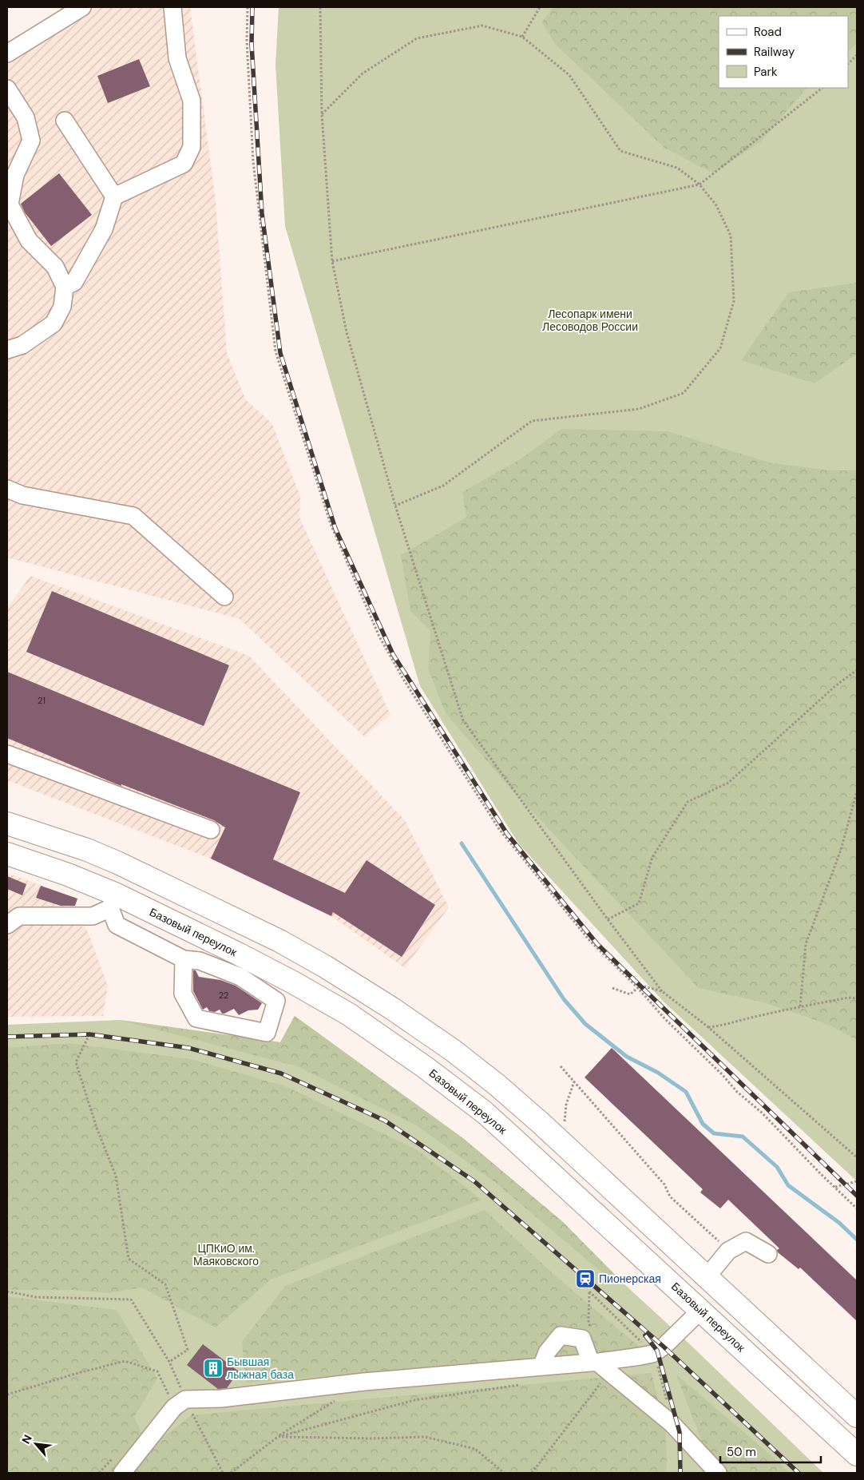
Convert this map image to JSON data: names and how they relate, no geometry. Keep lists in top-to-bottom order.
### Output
{
  "streets": {
    "main road": ["Базовый переулок"]
  },
  "parks": ["Лесопарк имени Лесоводов России", "ЦПКиО им. Маяковского"],
  "places": {
    "station": ["Пионерская"],
    "building": ["Бывшая лыжная база"]
  },
  "house_numbers": ["21", "22"],
  "legend": ["Road", "Railway", "Park"],
  "scale_bar": "50 m",
  "north": "top left"
}
